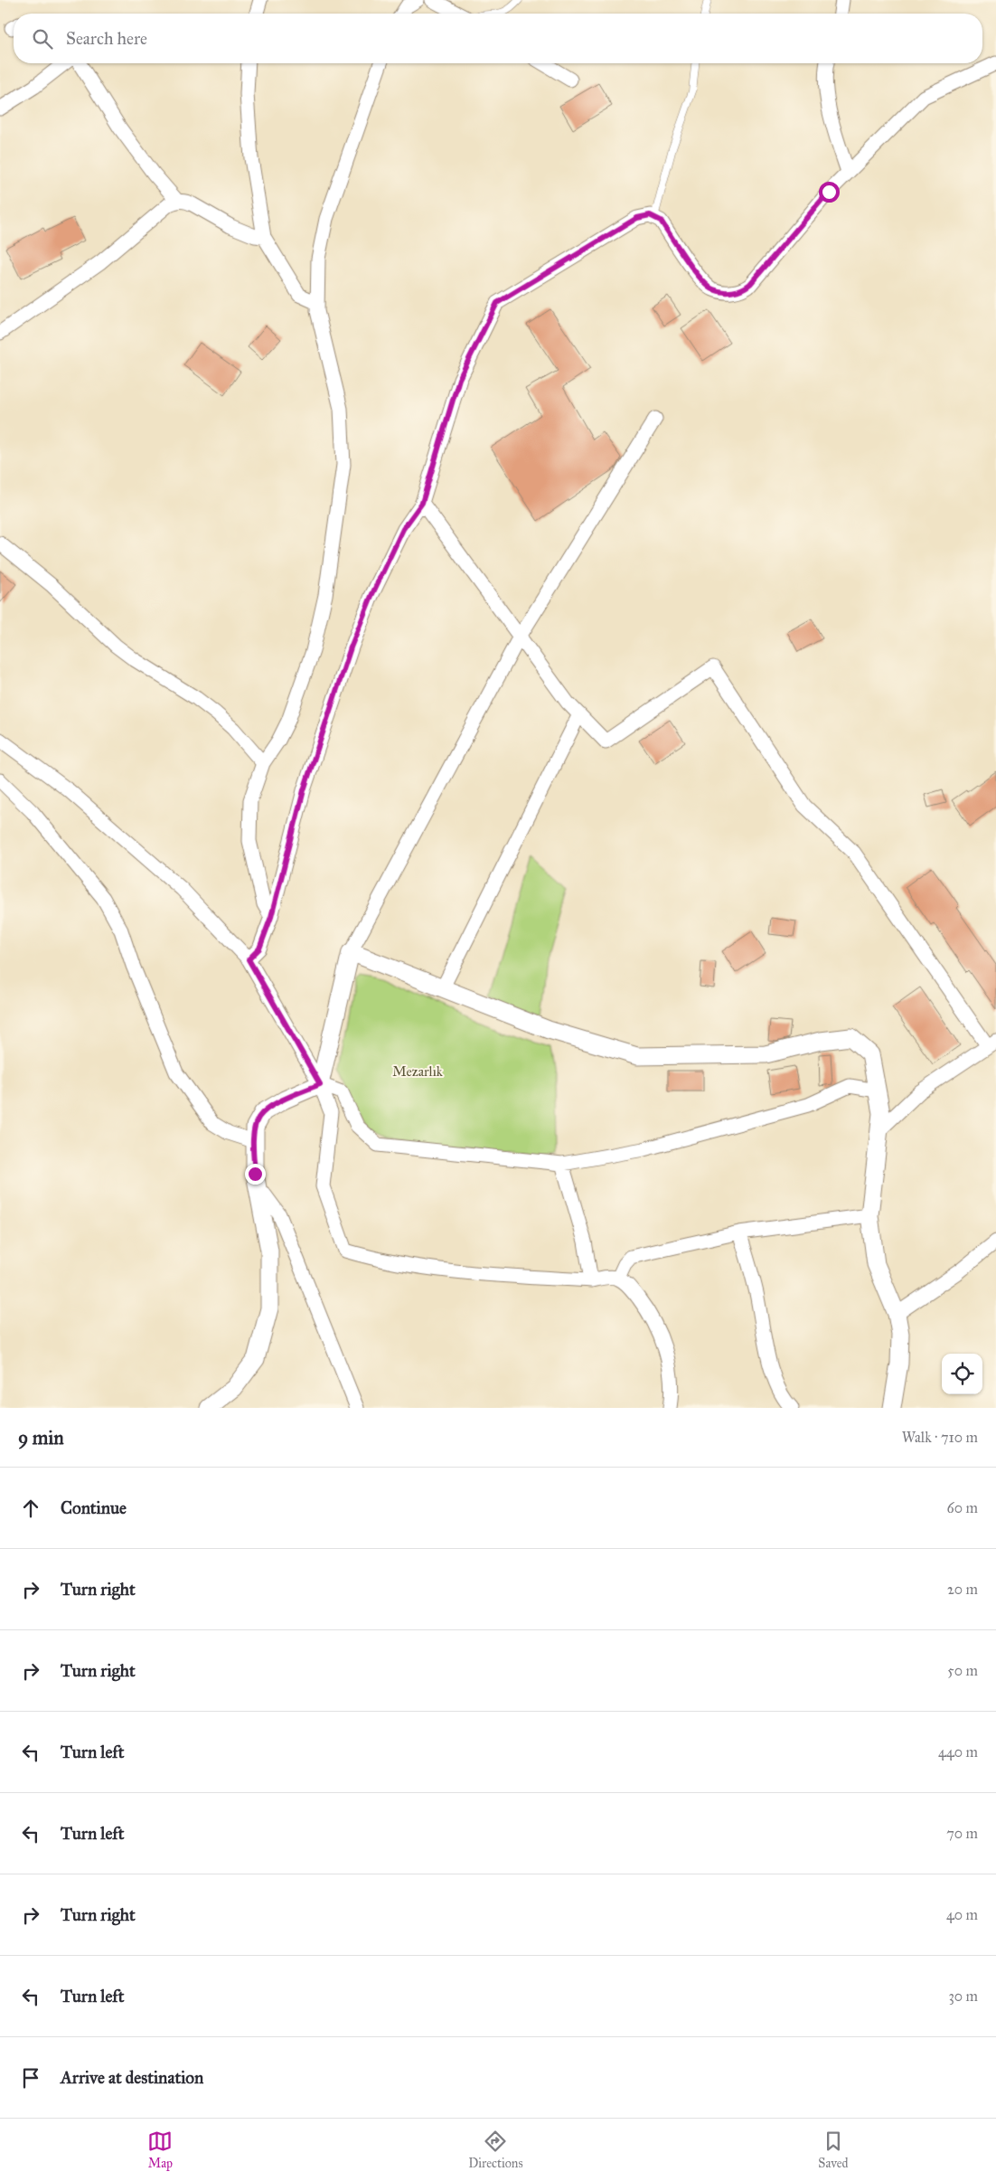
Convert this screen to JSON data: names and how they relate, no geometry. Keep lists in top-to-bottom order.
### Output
{
  "parks": ["Mezarlık"],
  "page": {
    "search": "Search here",
    "heading": ["9 min", "Walk · 710 m"],
    "list": [
      ["Continue", "60 m"],
      ["Turn right", "20 m"],
      ["Turn right", "50 m"],
      ["Turn left", "440 m"],
      ["Turn left", "70 m"],
      ["Turn right", "40 m"],
      ["Turn left", "30 m"],
      "Arrive at destination"
    ],
    "nav": ["Map", "Directions", "Saved"]
  }
}
